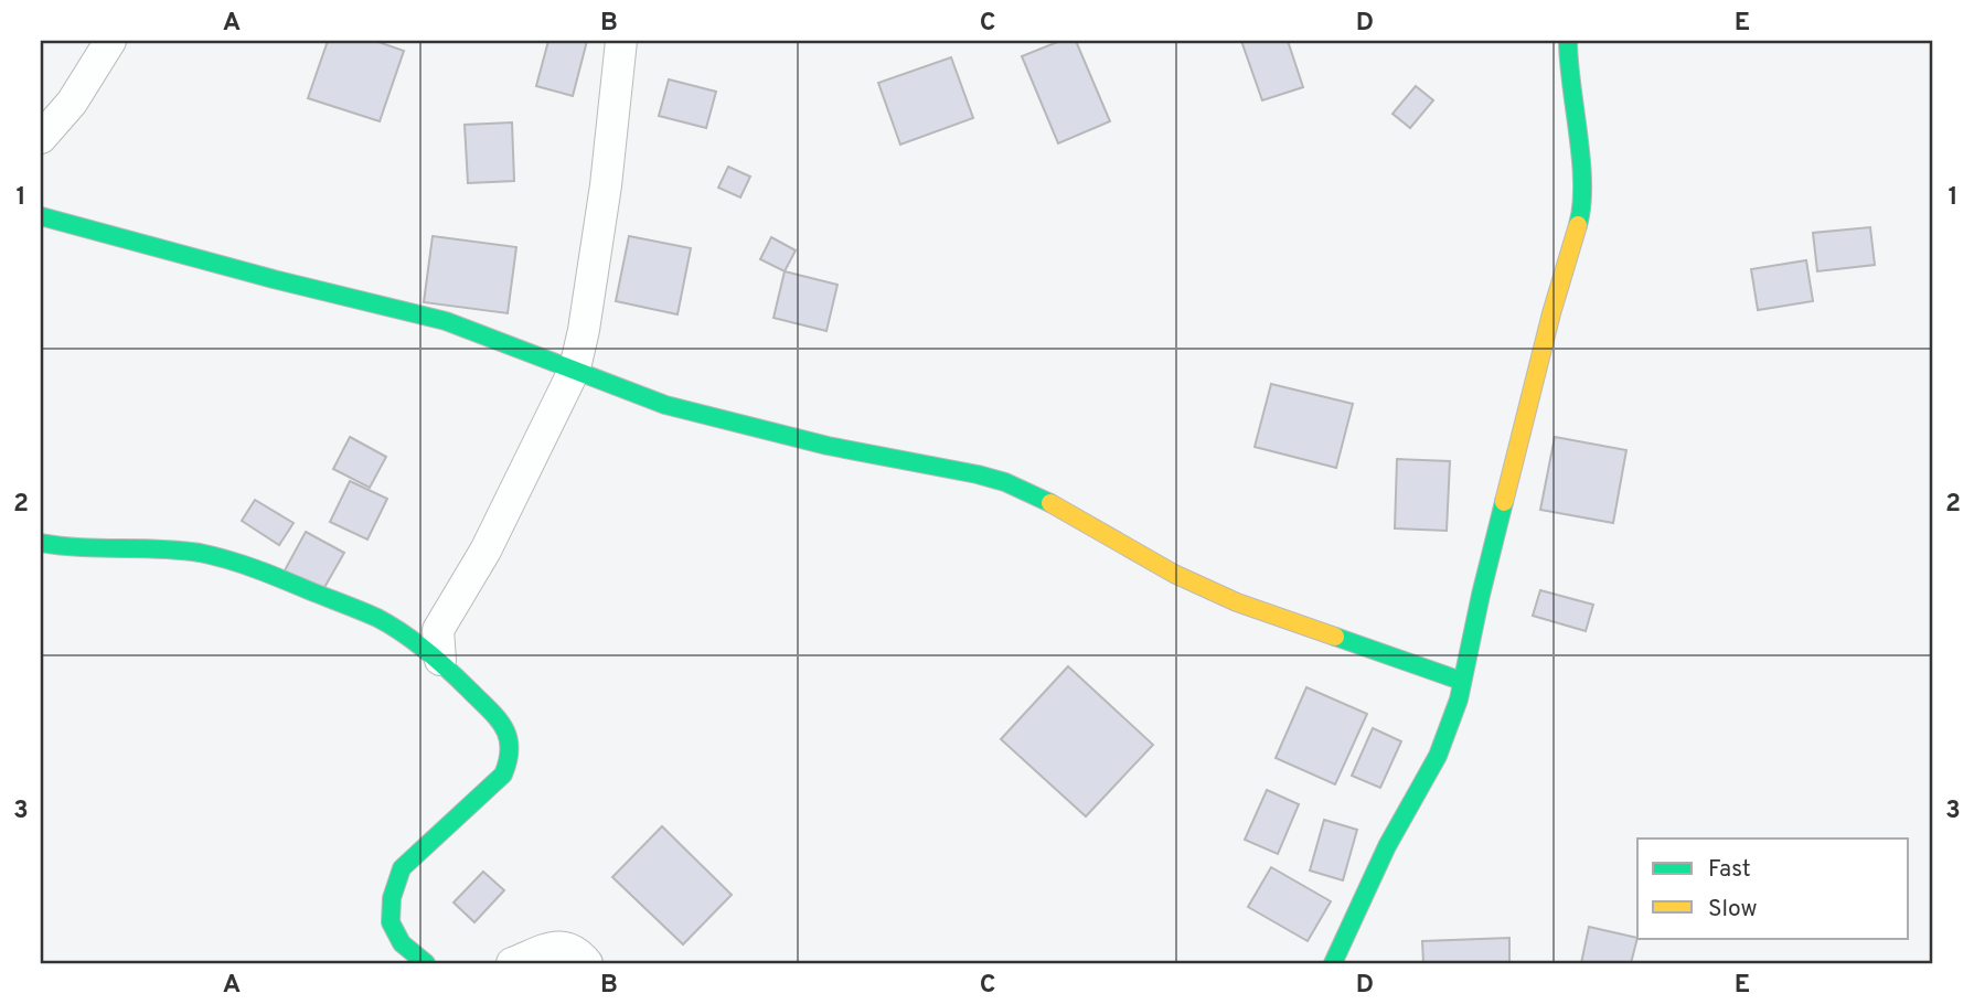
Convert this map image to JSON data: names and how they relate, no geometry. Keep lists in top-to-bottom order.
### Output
{
  "legend": ["Fast", "Slow"],
  "grid": {
    "columns": [
      "A",
      "B",
      "C",
      "D",
      "E"
    ],
    "rows": ["1", "2", "3"]
  }
}
